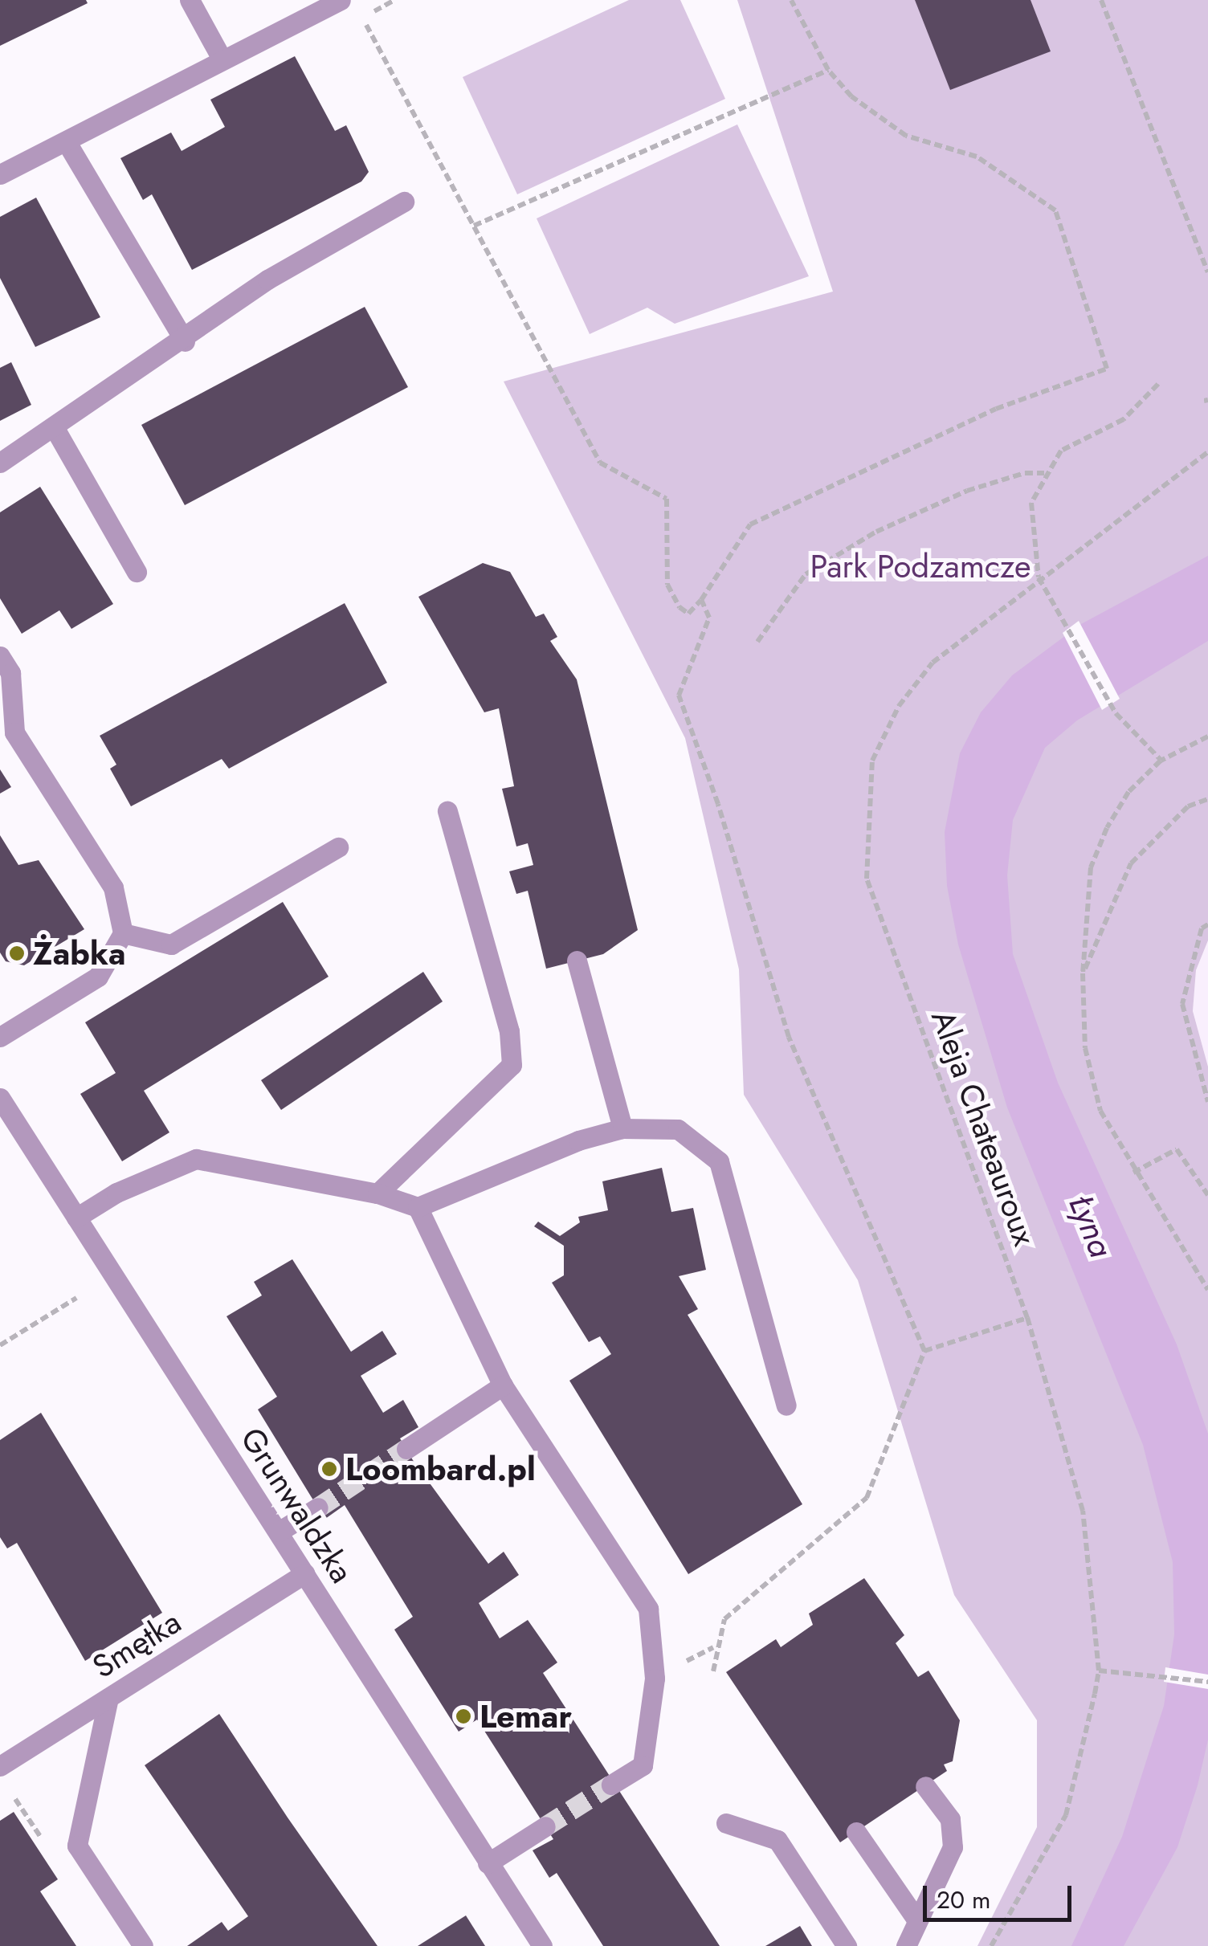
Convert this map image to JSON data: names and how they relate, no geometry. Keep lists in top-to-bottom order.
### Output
{
  "streets": {
    "street": ["Grunwaldzka", "Smętka"],
    "path": ["Aleja Chateauroux"]
  },
  "crossings": [
    ["Grunwaldzka", "Smętka"]
  ],
  "water": ["Łyna"],
  "parks": ["Park Podzamcze"],
  "places": ["Żabka", "Loombard.pl", "Lemar"],
  "scale_bar": "20 m"
}
